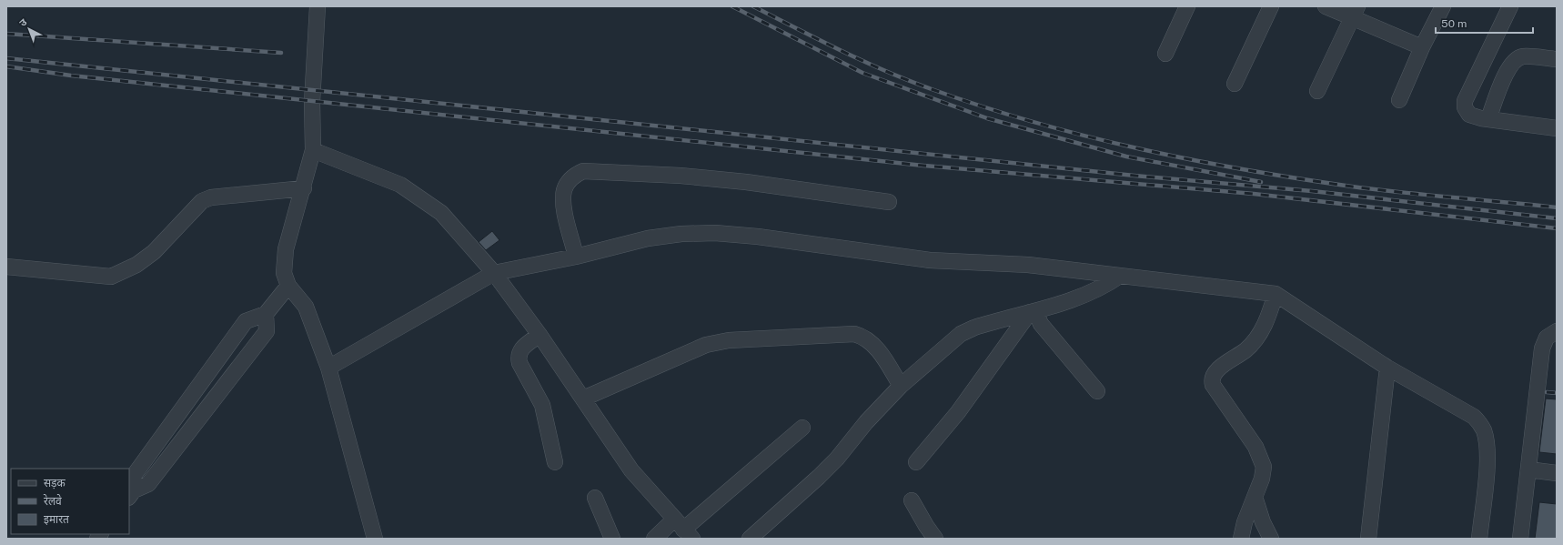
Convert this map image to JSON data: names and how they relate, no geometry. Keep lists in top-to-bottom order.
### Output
{
  "legend": ["सड़क", "रेलवे", "इमारत"],
  "scale_bar": "50 m",
  "north": "top left"
}
